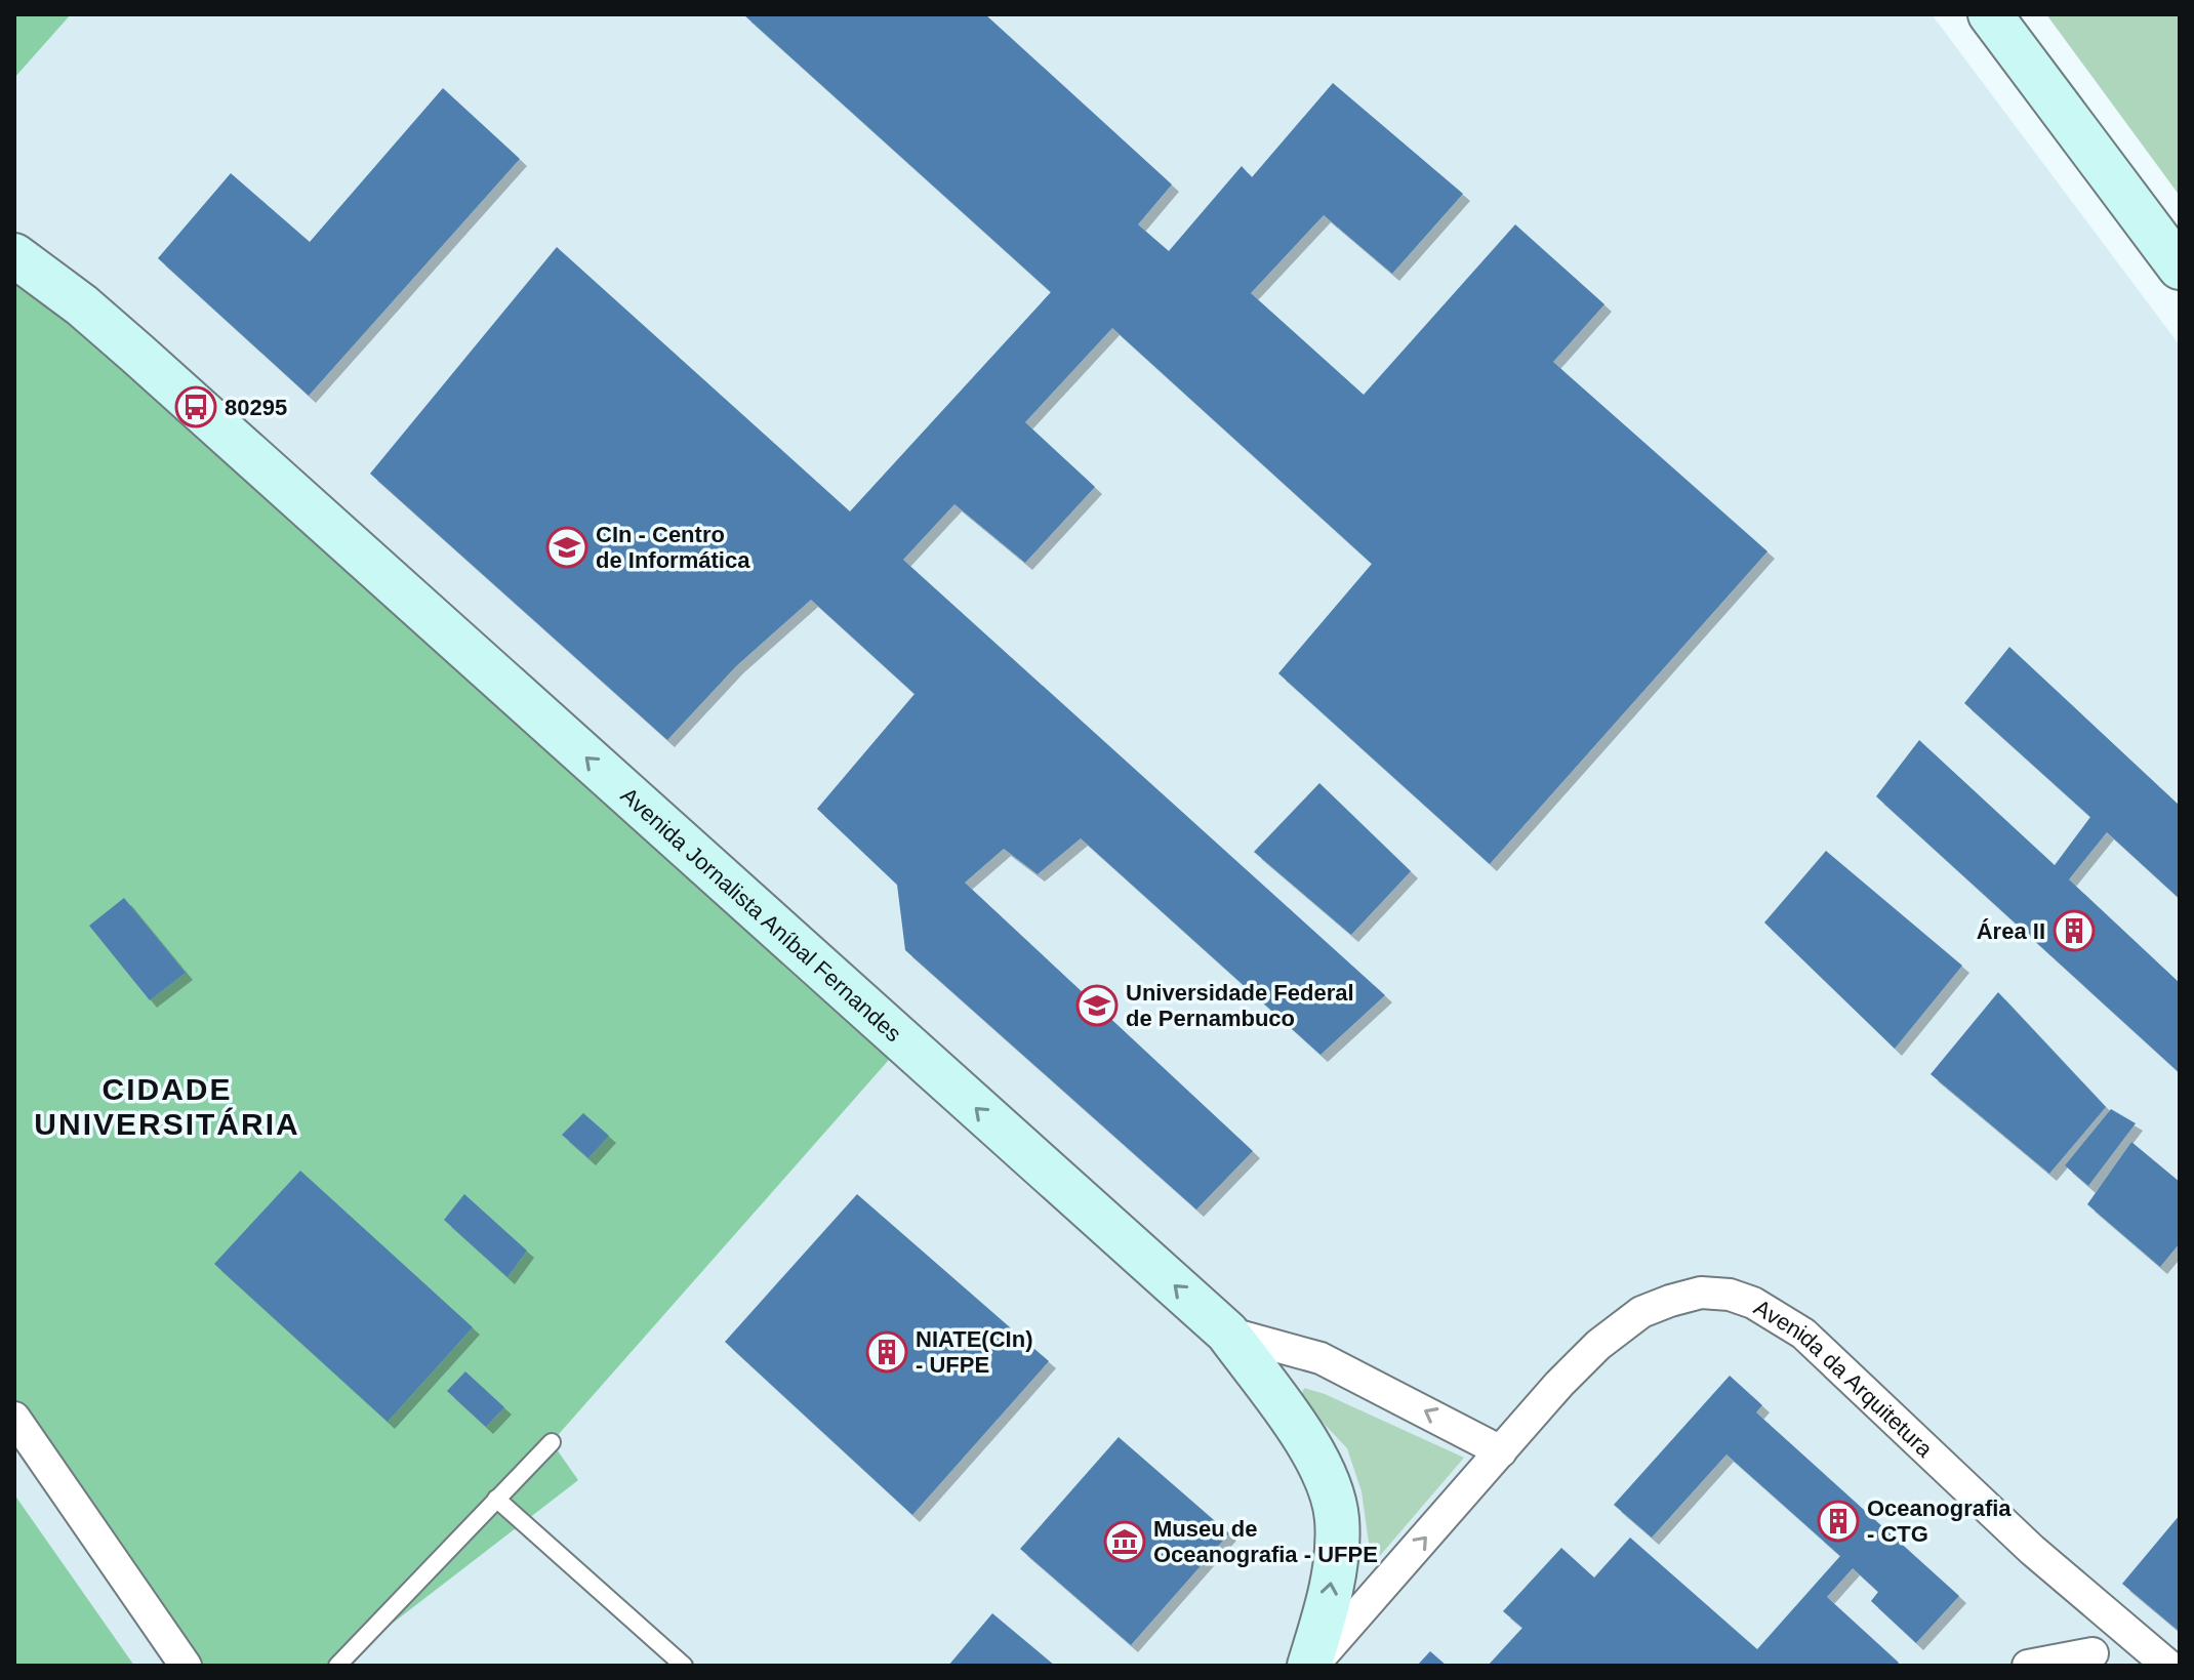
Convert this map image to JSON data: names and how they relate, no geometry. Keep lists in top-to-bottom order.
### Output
{
  "streets": {
    "street": ["Avenida Jornalista Aníbal Fernandes", "Avenida da Arquitetura"]
  },
  "crossings": [
    ["Avenida Jornalista Aníbal Fernandes", "Avenida da Arquitetura"]
  ],
  "one_way": ["Avenida Jornalista Aníbal Fernandes"],
  "districts": ["CIDADE UNIVERSITÁRIA"],
  "places": {
    "bus stop": ["80295"],
    "school or university": ["CIn - Centro de Informática", "Universidade Federal de Pernambuco"],
    "building": ["Área II", "NIATE(CIn) - UFPE", "Oceanografia - CTG"],
    "museum": ["Museu de Oceanografia - UFPE"]
  }
}
